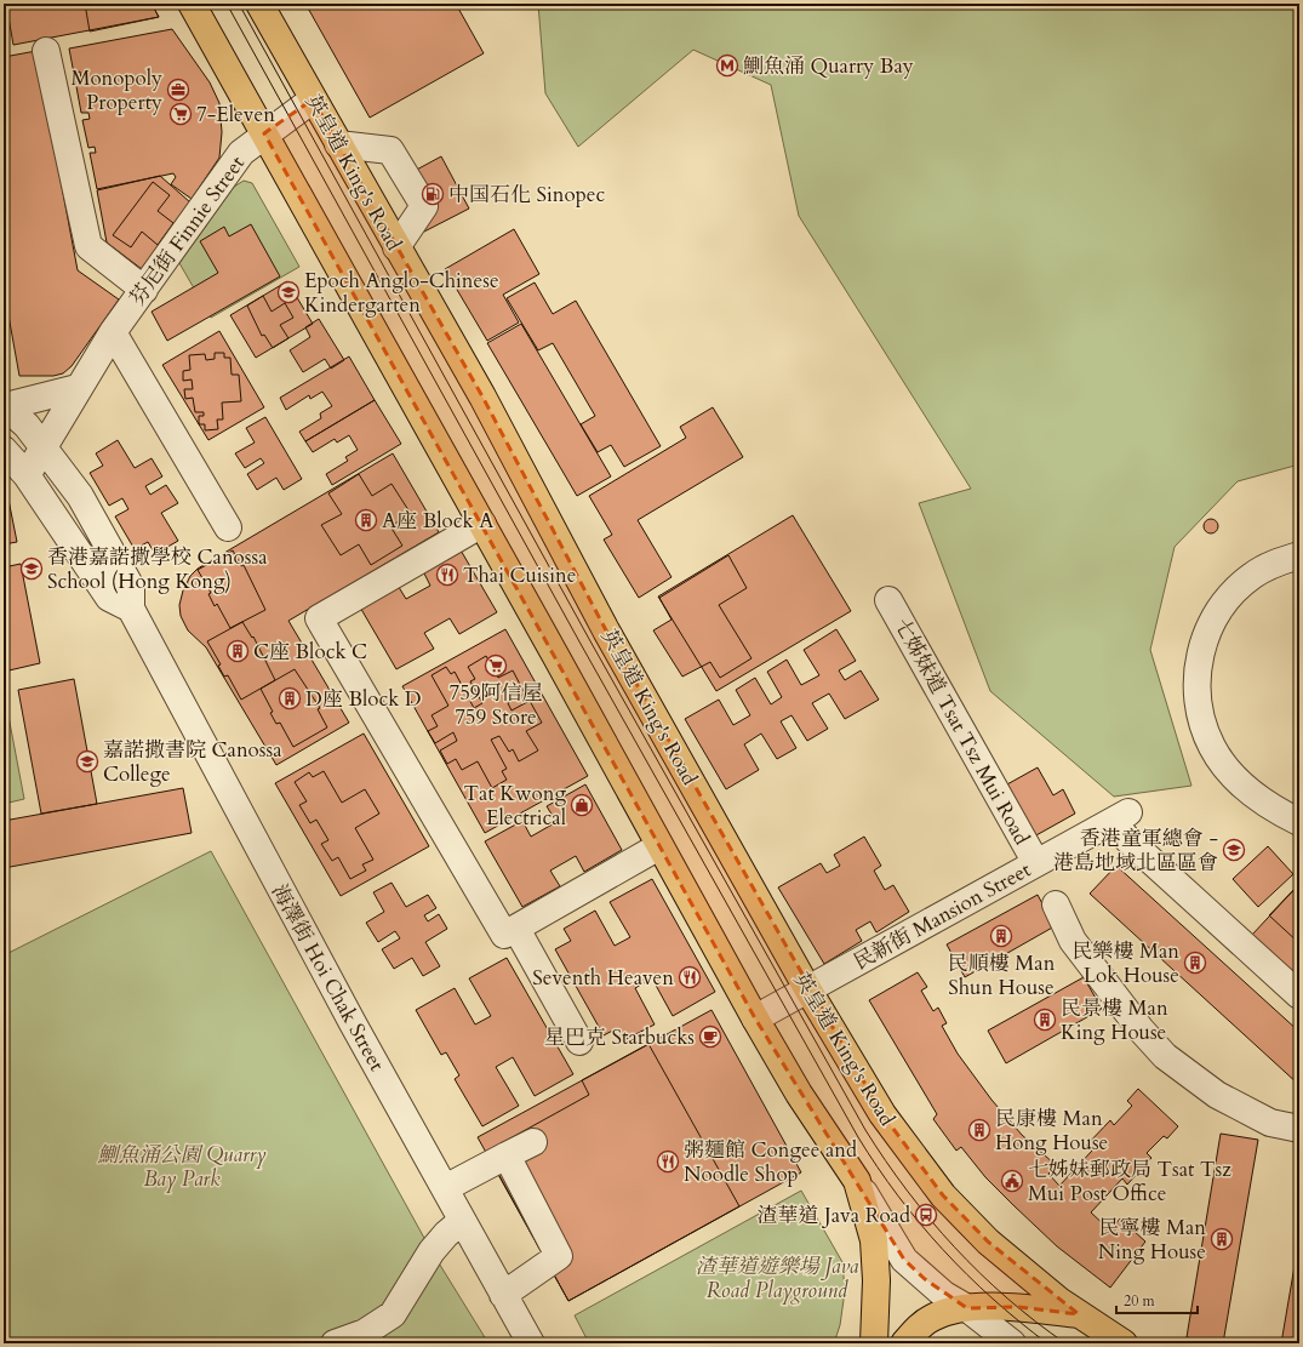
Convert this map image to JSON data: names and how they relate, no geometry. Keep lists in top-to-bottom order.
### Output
{
  "streets": {
    "main road": ["英皇道 King's Road"],
    "street": [
      "芬尼街 Finnie Street",
      "七姊妹道 Tsat Tsz Mui Road",
      "民新街 Mansion Street",
      "海澤街 Hoi Chak Street"
    ]
  },
  "crossings": [
    ["英皇道 King's Road", "芬尼街 Finnie Street"],
    ["英皇道 King's Road", "民新街 Mansion Street"],
    ["芬尼街 Finnie Street", "海澤街 Hoi Chak Street"],
    ["七姊妹道 Tsat Tsz Mui Road", "民新街 Mansion Street"]
  ],
  "parks": ["鰂魚涌公園 Quarry Bay Park", "渣華道遊樂場 Java Road Playground"],
  "places": {
    "metro station": ["鰂魚涌 Quarry Bay"],
    "office": ["Monopoly Property"],
    "supermarket": ["7-Eleven", "759阿信屋 759 Store"],
    "fuel station": ["中国石化 Sinopec"],
    "school or university": [
      "Epoch Anglo-Chinese Kindergarten",
      "香港嘉諾撒學校 Canossa School (Hong Kong)",
      "嘉諾撒書院 Canossa College",
      "香港童軍總會 - 港島地域北區區會"
    ],
    "building": [
      "A座 Block A",
      "C座 Block C",
      "D座 Block D",
      "民順樓 Man Shun House",
      "民樂樓 Man Lok House",
      "民景樓 Man King House",
      "民康樓 Man Hong House",
      "民寧樓 Man Ning House"
    ],
    "restaurant": ["Thai Cuisine", "Seventh Heaven", "粥麵館 Congee and Noodle Shop"],
    "shop": ["Tat Kwong Electrical"],
    "cafe": ["星巴克 Starbucks"],
    "public building": ["七姊妹郵政局 Tsat Tsz Mui Post Office"],
    "bus stop": ["渣華道 Java Road"]
  },
  "scale_bar": "20 m"
}
